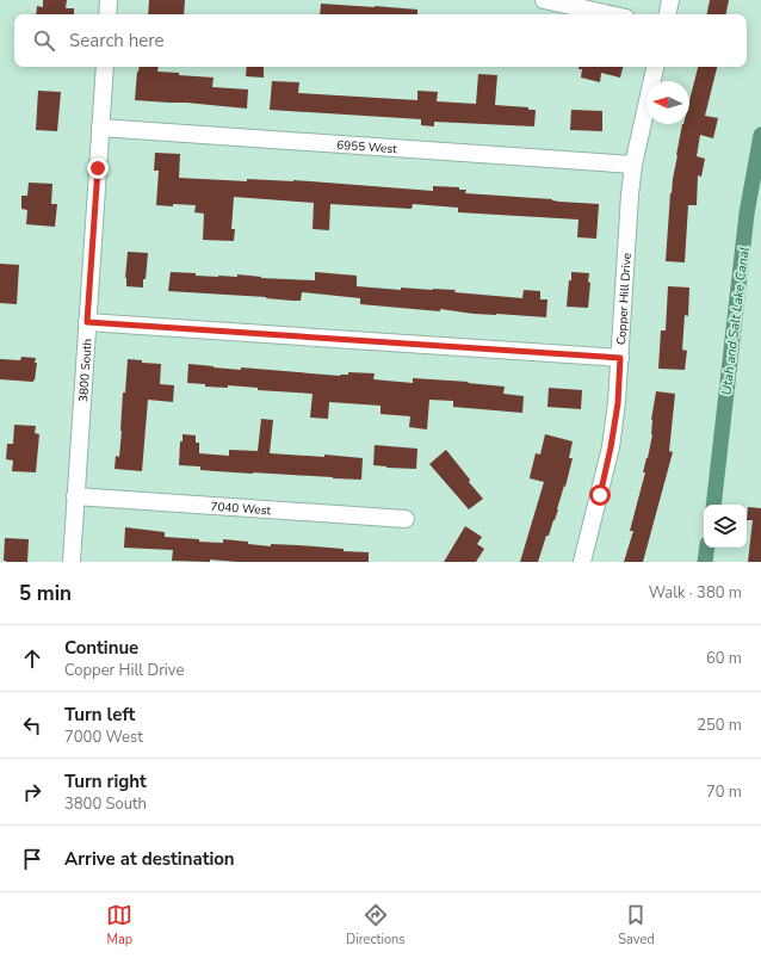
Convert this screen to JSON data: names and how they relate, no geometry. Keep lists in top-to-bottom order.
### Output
{
  "streets": {
    "street": [
      "6955 West",
      "Copper Hill Drive",
      "3800 South",
      "7040 West"
    ]
  },
  "crossings": [
    ["6955 West", "Copper Hill Drive"],
    ["6955 West", "3800 South"],
    ["3800 South", "7040 West"]
  ],
  "water": ["Utah and Salt Lake Canal"],
  "north": "left",
  "page": {
    "search": "Search here",
    "heading": ["5 min", "Walk · 380 m"],
    "list": [
      ["Continue", "Copper Hill Drive", "60 m"],
      ["Turn left", "7000 West", "250 m"],
      ["Turn right", "3800 South", "70 m"],
      "Arrive at destination"
    ],
    "nav": ["Map", "Directions", "Saved"]
  }
}
